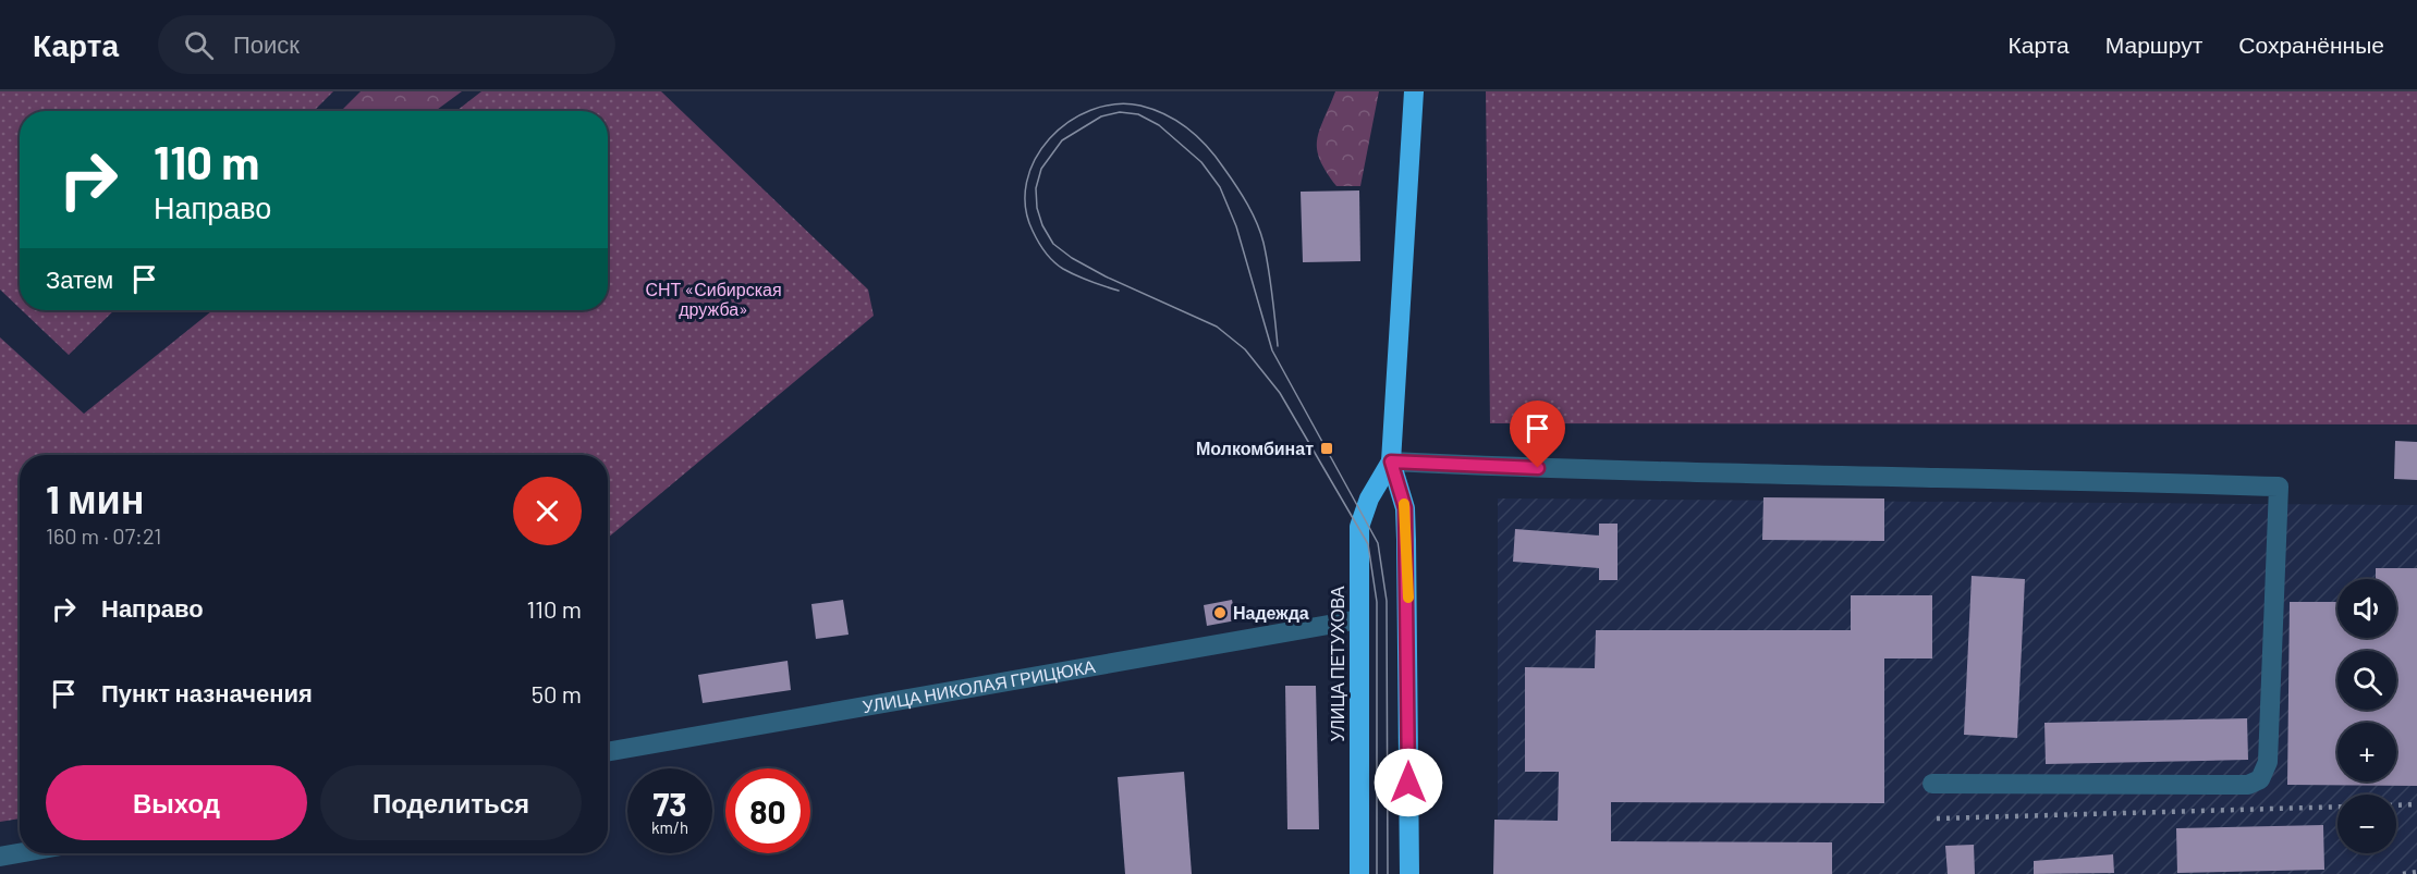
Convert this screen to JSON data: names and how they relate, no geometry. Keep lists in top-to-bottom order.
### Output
{
  "streets": {
    "highway": ["УЛИЦА ПЕТУХОВА"],
    "street": ["УЛИЦА НИКОЛАЯ ГРИЦЮКА"]
  },
  "crossings": [
    ["УЛИЦА ПЕТУХОВА", "УЛИЦА НИКОЛАЯ ГРИЦЮКА"]
  ],
  "parks": ["СНТ «Сибирская дружба»"],
  "places": {
    "transit": ["Молкомбинат"],
    "other": ["Надежда"]
  },
  "page": {
    "header": "Карта",
    "search": "Поиск",
    "nav": ["Карта", "Маршрут", "Сохранённые"],
    "turn": ["110 m", "Направо"],
    "then": "Затем",
    "heading": ["1 мин", "160 m · 07:21"],
    "list": [
      {
        "name": "Направо",
        "value": "110 m"
      },
      {
        "name": "Пункт назначения",
        "value": "50 m"
      }
    ],
    "map_buttons": ["+", "−"],
    "buttons": ["Выход", "Поделиться"],
    "speed": "73 km/h",
    "limit": "80"
  }
}
